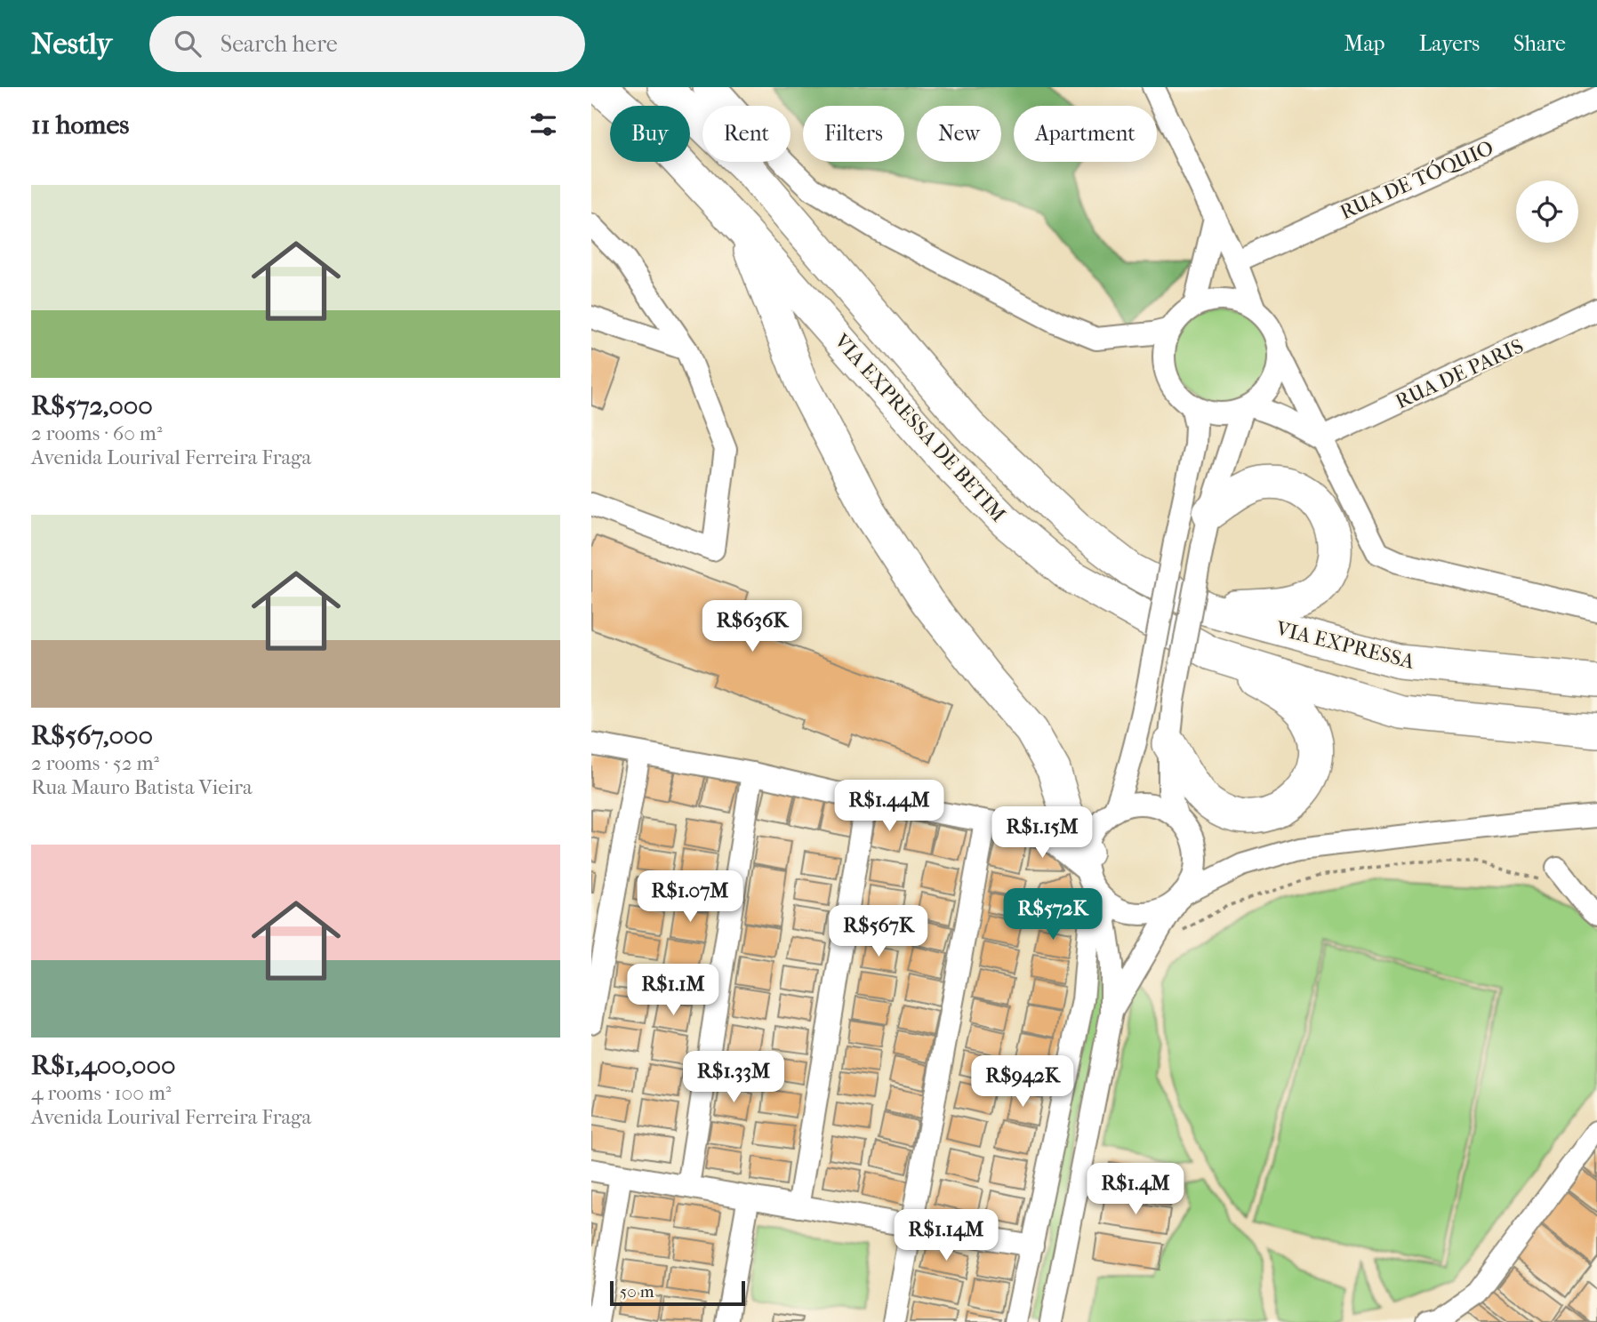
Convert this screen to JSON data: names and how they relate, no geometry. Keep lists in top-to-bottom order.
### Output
{
  "streets": {
    "highway": ["VIA EXPRESSA DE BETIM", "VIA EXPRESSA"],
    "street": ["RUA DE TÓQUIO", "RUA DE PARIS"]
  },
  "crossings": [
    ["VIA EXPRESSA DE BETIM", "VIA EXPRESSA"]
  ],
  "scale_bar": "50 m",
  "page": {
    "header": "Nestly",
    "search": "Search here",
    "nav": ["Map", "Layers", "Share"],
    "heading": "11 homes",
    "chip": [
      "Buy",
      "Rent",
      "Filters",
      "New",
      "Apartment"
    ],
    "list": [
      {
        "name": "R$572,000",
        "note": "2 rooms · 60 m² · Avenida Lourival Ferreira Fraga"
      },
      {
        "name": "R$567,000",
        "note": "2 rooms · 52 m² · Rua Mauro Batista Vieira"
      },
      {
        "name": "R$1,400,000",
        "note": "4 rooms · 100 m² · Avenida Lourival Ferreira Fraga"
      }
    ],
    "price": [
      "R$636K",
      "R$1.44M",
      "R$1.15M",
      "R$1.07M",
      "R$572K",
      "R$567K",
      "R$1.1M",
      "R$1.33M",
      "R$942K",
      "R$1.4M",
      "R$1.14M"
    ],
    "scale": "50 m"
  }
}
